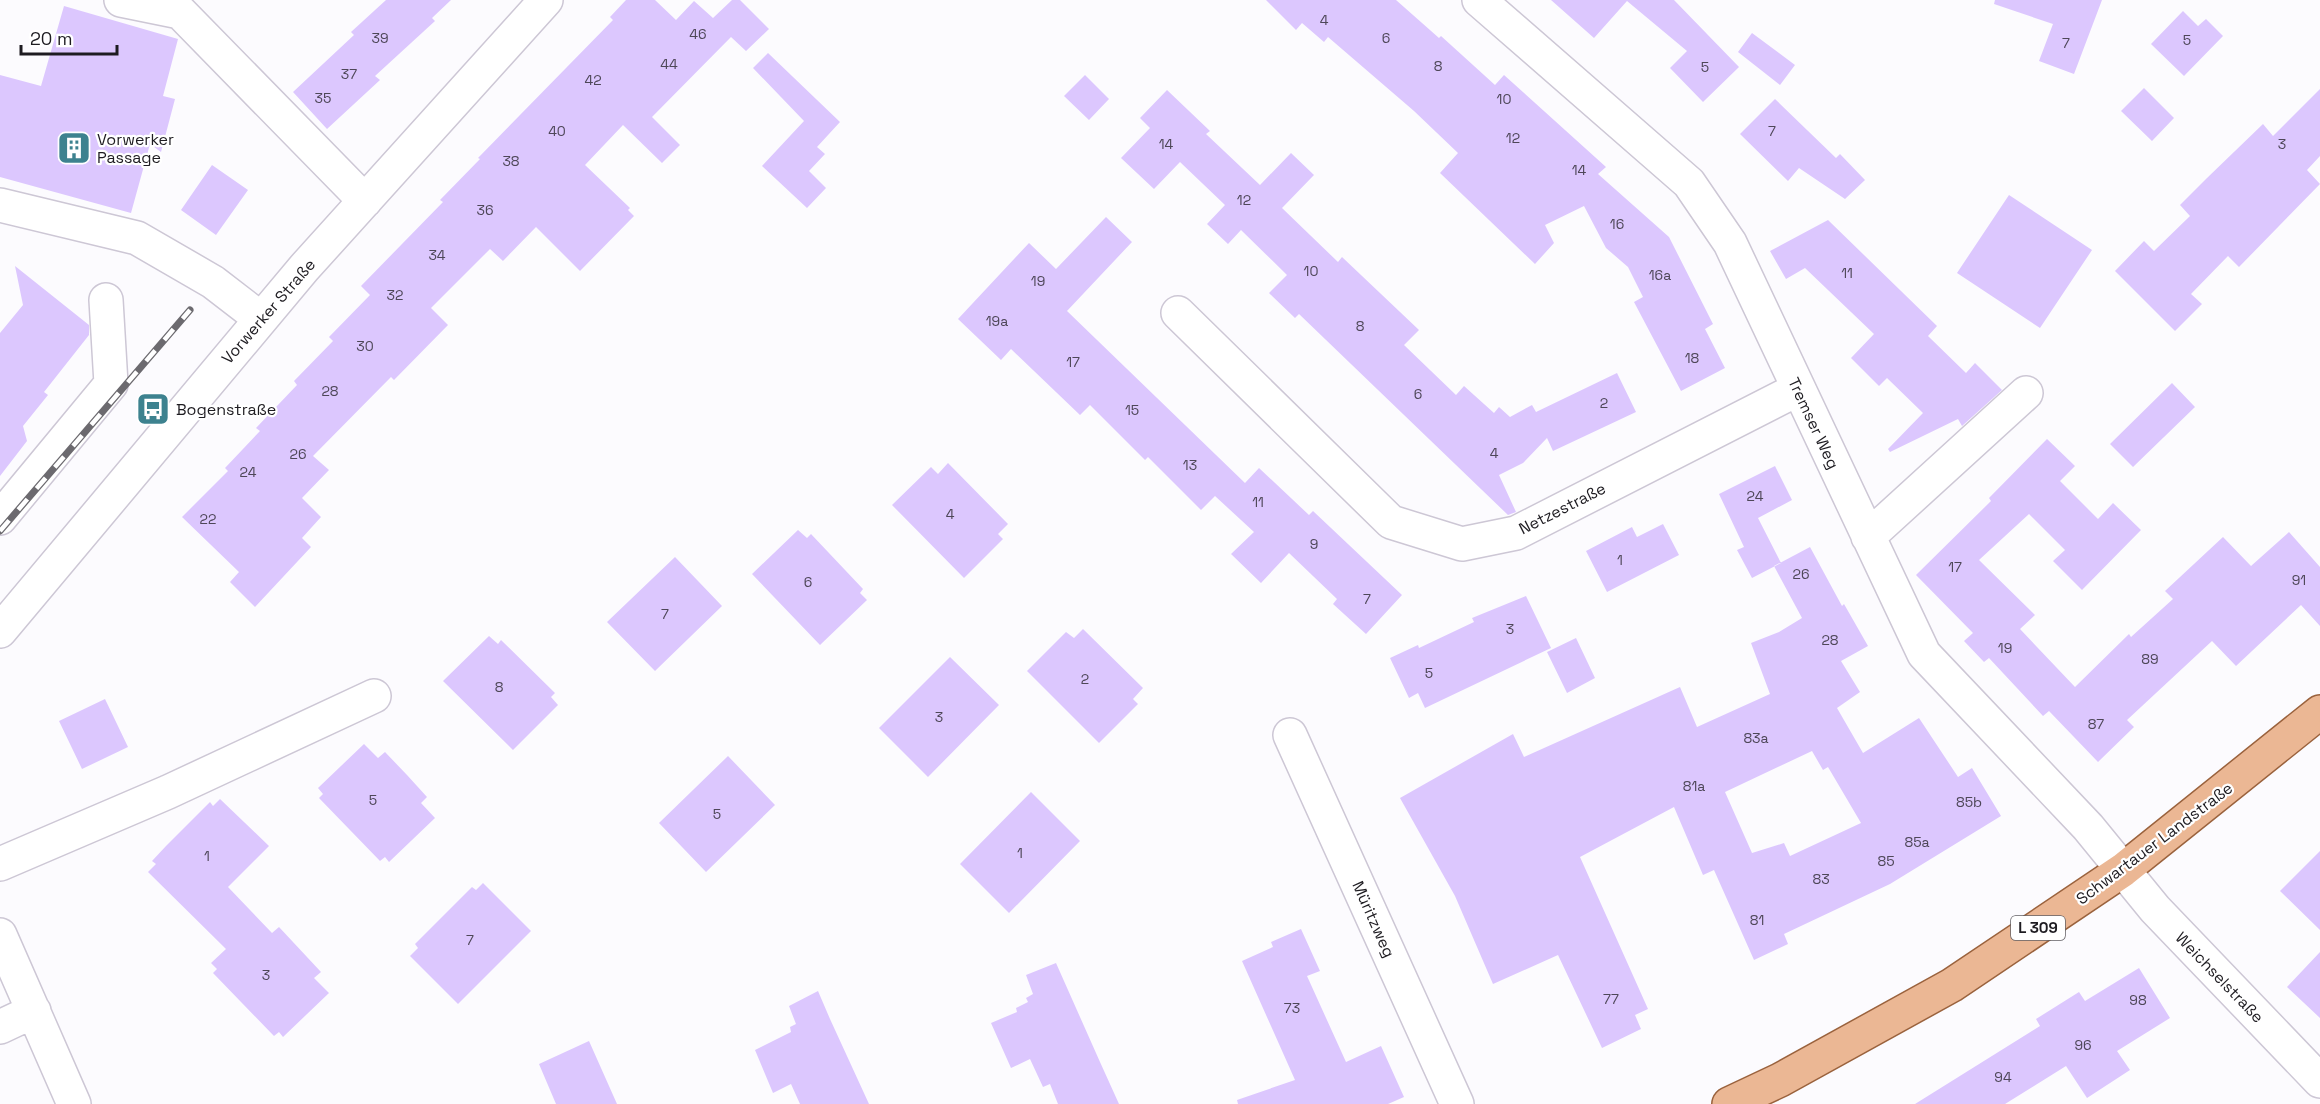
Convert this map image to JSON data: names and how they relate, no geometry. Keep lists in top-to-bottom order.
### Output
{
  "streets": {
    "main road": ["Schwartauer Landstraße", "L 309"],
    "street": [
      "Vorwerker Straße",
      "Tremser Weg",
      "Netzestraße",
      "Müritzweg",
      "Weichselstraße"
    ]
  },
  "crossings": [
    ["Tremser Weg", "Netzestraße"],
    ["Tremser Weg", "Schwartauer Landstraße"],
    ["Tremser Weg", "Weichselstraße"],
    ["Schwartauer Landstraße", "Weichselstraße"]
  ],
  "places": {
    "building": ["Vorwerker Passage"],
    "bus stop": ["Bogenstraße"]
  },
  "house_numbers": [
    "4",
    "46",
    "39",
    "6",
    "5",
    "7",
    "44",
    "8",
    "5",
    "37",
    "42",
    "35",
    "10",
    "40",
    "7",
    "12",
    "14",
    "3",
    "38",
    "14",
    "12",
    "36",
    "16",
    "34",
    "10",
    "11",
    "16a",
    "19",
    "32",
    "19a",
    "8",
    "30",
    "18",
    "17",
    "28",
    "6",
    "2",
    "15",
    "4",
    "26",
    "13",
    "24",
    "24",
    "11",
    "4",
    "22",
    "9",
    "1",
    "17",
    "26",
    "91",
    "6",
    "7",
    "7",
    "3",
    "28",
    "19",
    "89",
    "5",
    "2",
    "8",
    "3",
    "87",
    "83a",
    "81a",
    "5",
    "85b",
    "5",
    "85a",
    "1",
    "1",
    "85",
    "83",
    "81",
    "7",
    "3",
    "77",
    "98",
    "73",
    "96",
    "94"
  ],
  "scale_bar": "20 m"
}
